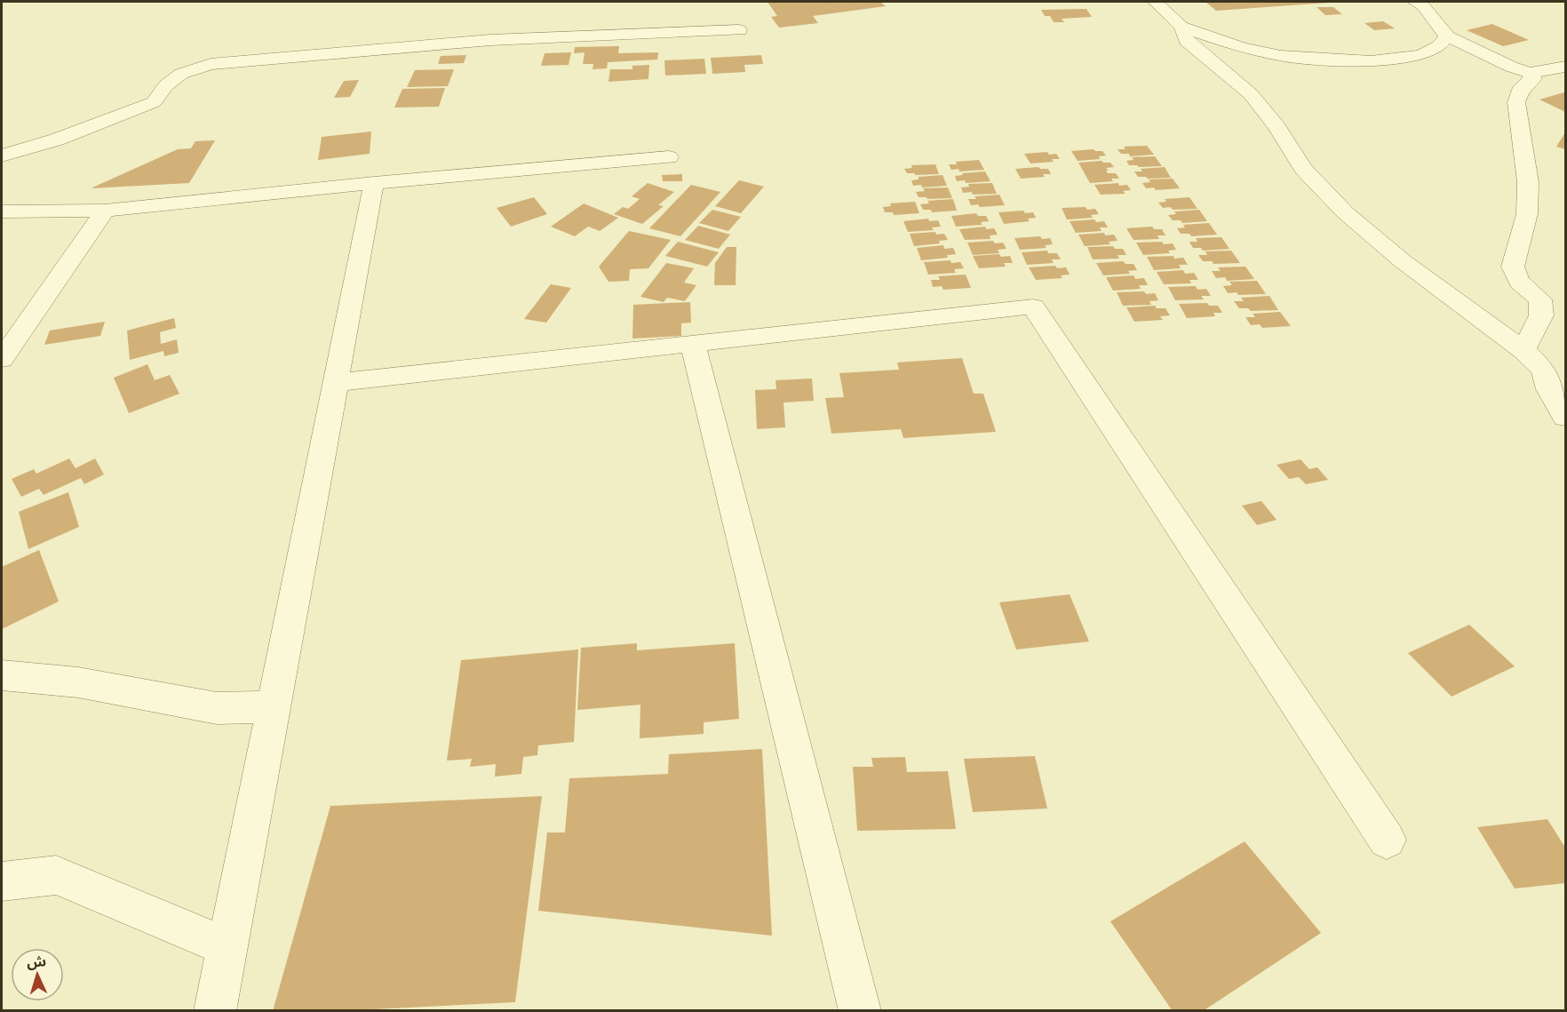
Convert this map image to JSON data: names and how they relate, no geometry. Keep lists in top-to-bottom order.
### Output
{
  "north": "top"
}
